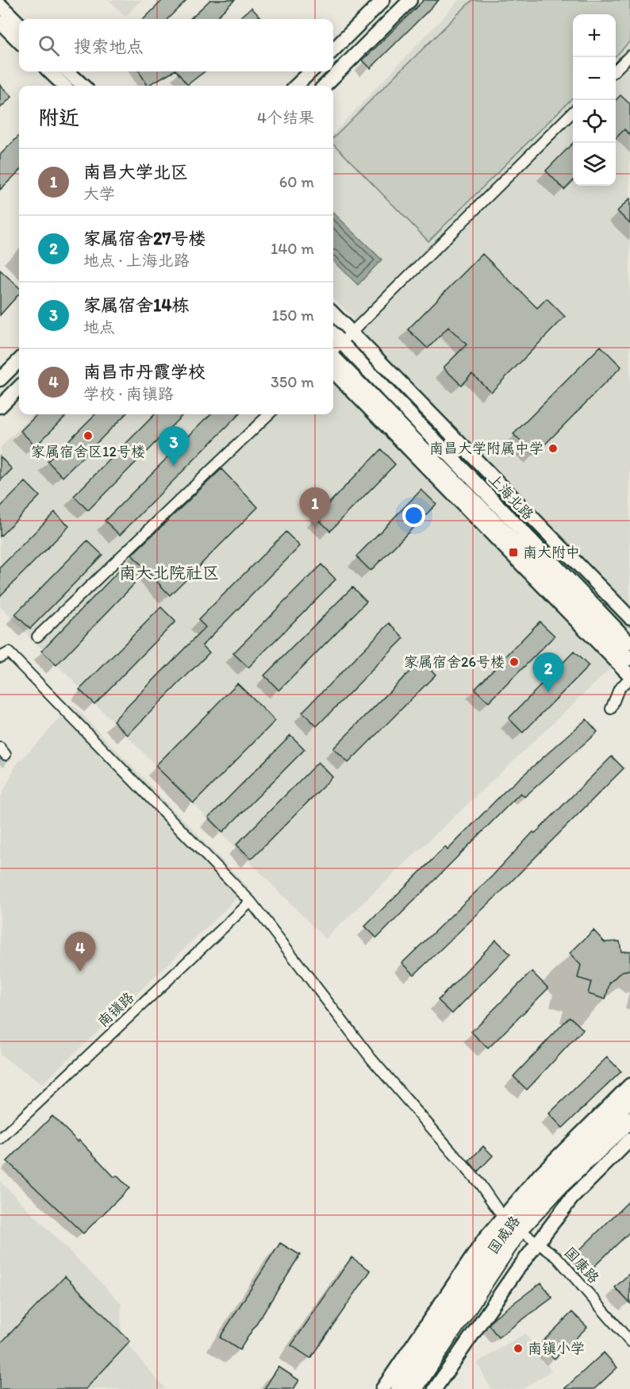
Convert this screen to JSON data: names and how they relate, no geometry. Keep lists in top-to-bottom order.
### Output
{
  "streets": {
    "main road": ["上海北路", "国威路"],
    "street": ["南镇路", "国康路"]
  },
  "crossings": [
    ["南镇路", "国康路"],
    ["国威路", "国康路"]
  ],
  "districts": ["南大北院社区"],
  "places": {
    "other": [
      "家属宿舍区12号楼",
      "南昌大学附属中学",
      "家属宿舍26号楼",
      "南镇小学"
    ],
    "transit": ["南大附中"]
  },
  "page": {
    "map_buttons": ["+", "−"],
    "search": "搜索地点",
    "heading": ["附近", "4个结果"],
    "list": [
      {
        "mark": "1",
        "name": "南昌大学北区",
        "note": "大学",
        "value": "60 m"
      },
      {
        "mark": "2",
        "name": "家属宿舍27号楼",
        "note": "地点 · 上海北路",
        "value": "140 m"
      },
      {
        "mark": "3",
        "name": "家属宿舍14栋",
        "note": "地点",
        "value": "150 m"
      },
      {
        "mark": "4",
        "name": "南昌市丹霞学校",
        "note": "学校 · 南镇路",
        "value": "350 m"
      }
    ],
    "pins": [
      "3",
      "1",
      "2",
      "4"
    ]
  }
}
